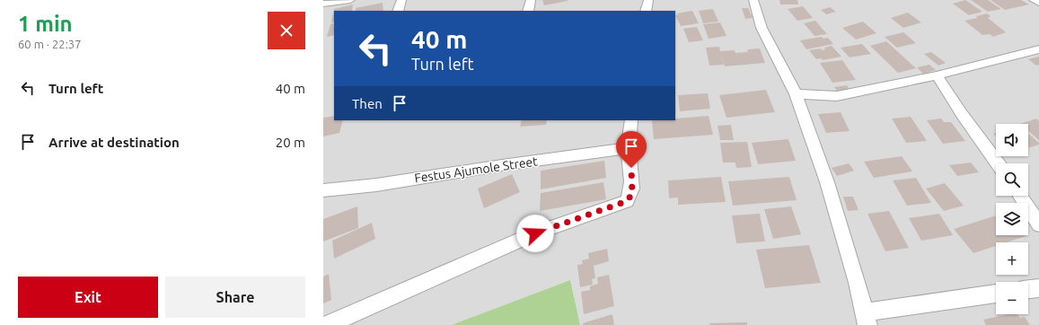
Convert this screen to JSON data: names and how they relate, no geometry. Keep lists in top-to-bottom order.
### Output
{
  "streets": {
    "street": ["Festus Ajumole Street"]
  },
  "page": {
    "heading": ["1 min", "60 m · 22:37"],
    "turn": ["40 m", "Turn left"],
    "list": [
      {
        "name": "Turn left",
        "value": "40 m"
      },
      {
        "name": "Arrive at destination",
        "value": "20 m"
      }
    ],
    "then": "Then",
    "map_buttons": ["+", "−"],
    "buttons": ["Exit", "Share"]
  }
}
